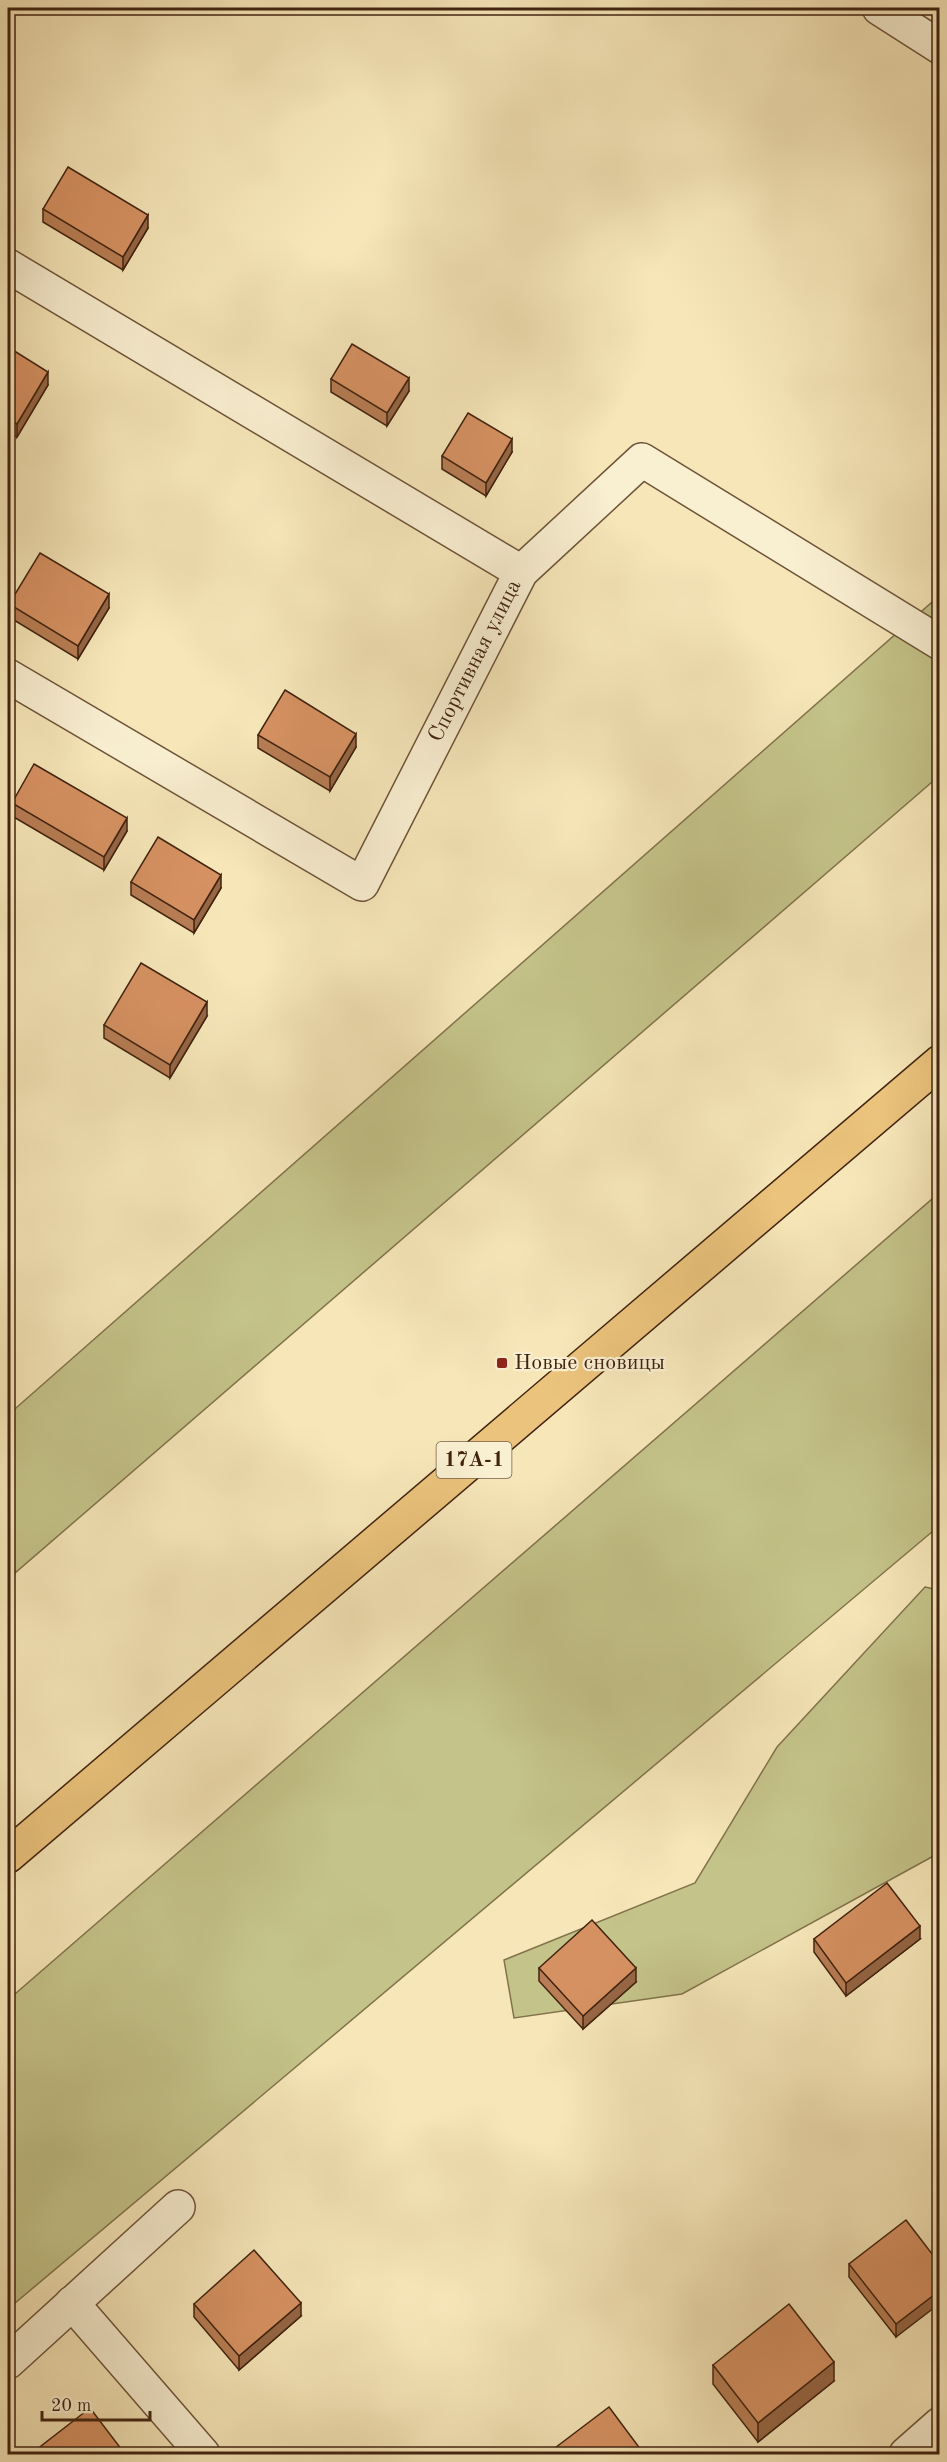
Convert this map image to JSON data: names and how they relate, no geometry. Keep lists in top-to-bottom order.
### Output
{
  "streets": {
    "main road": ["17А-1"],
    "street": ["Спортивная улица"]
  },
  "places": {
    "transit": ["Новые сновицы"]
  },
  "scale_bar": "20 m"
}
